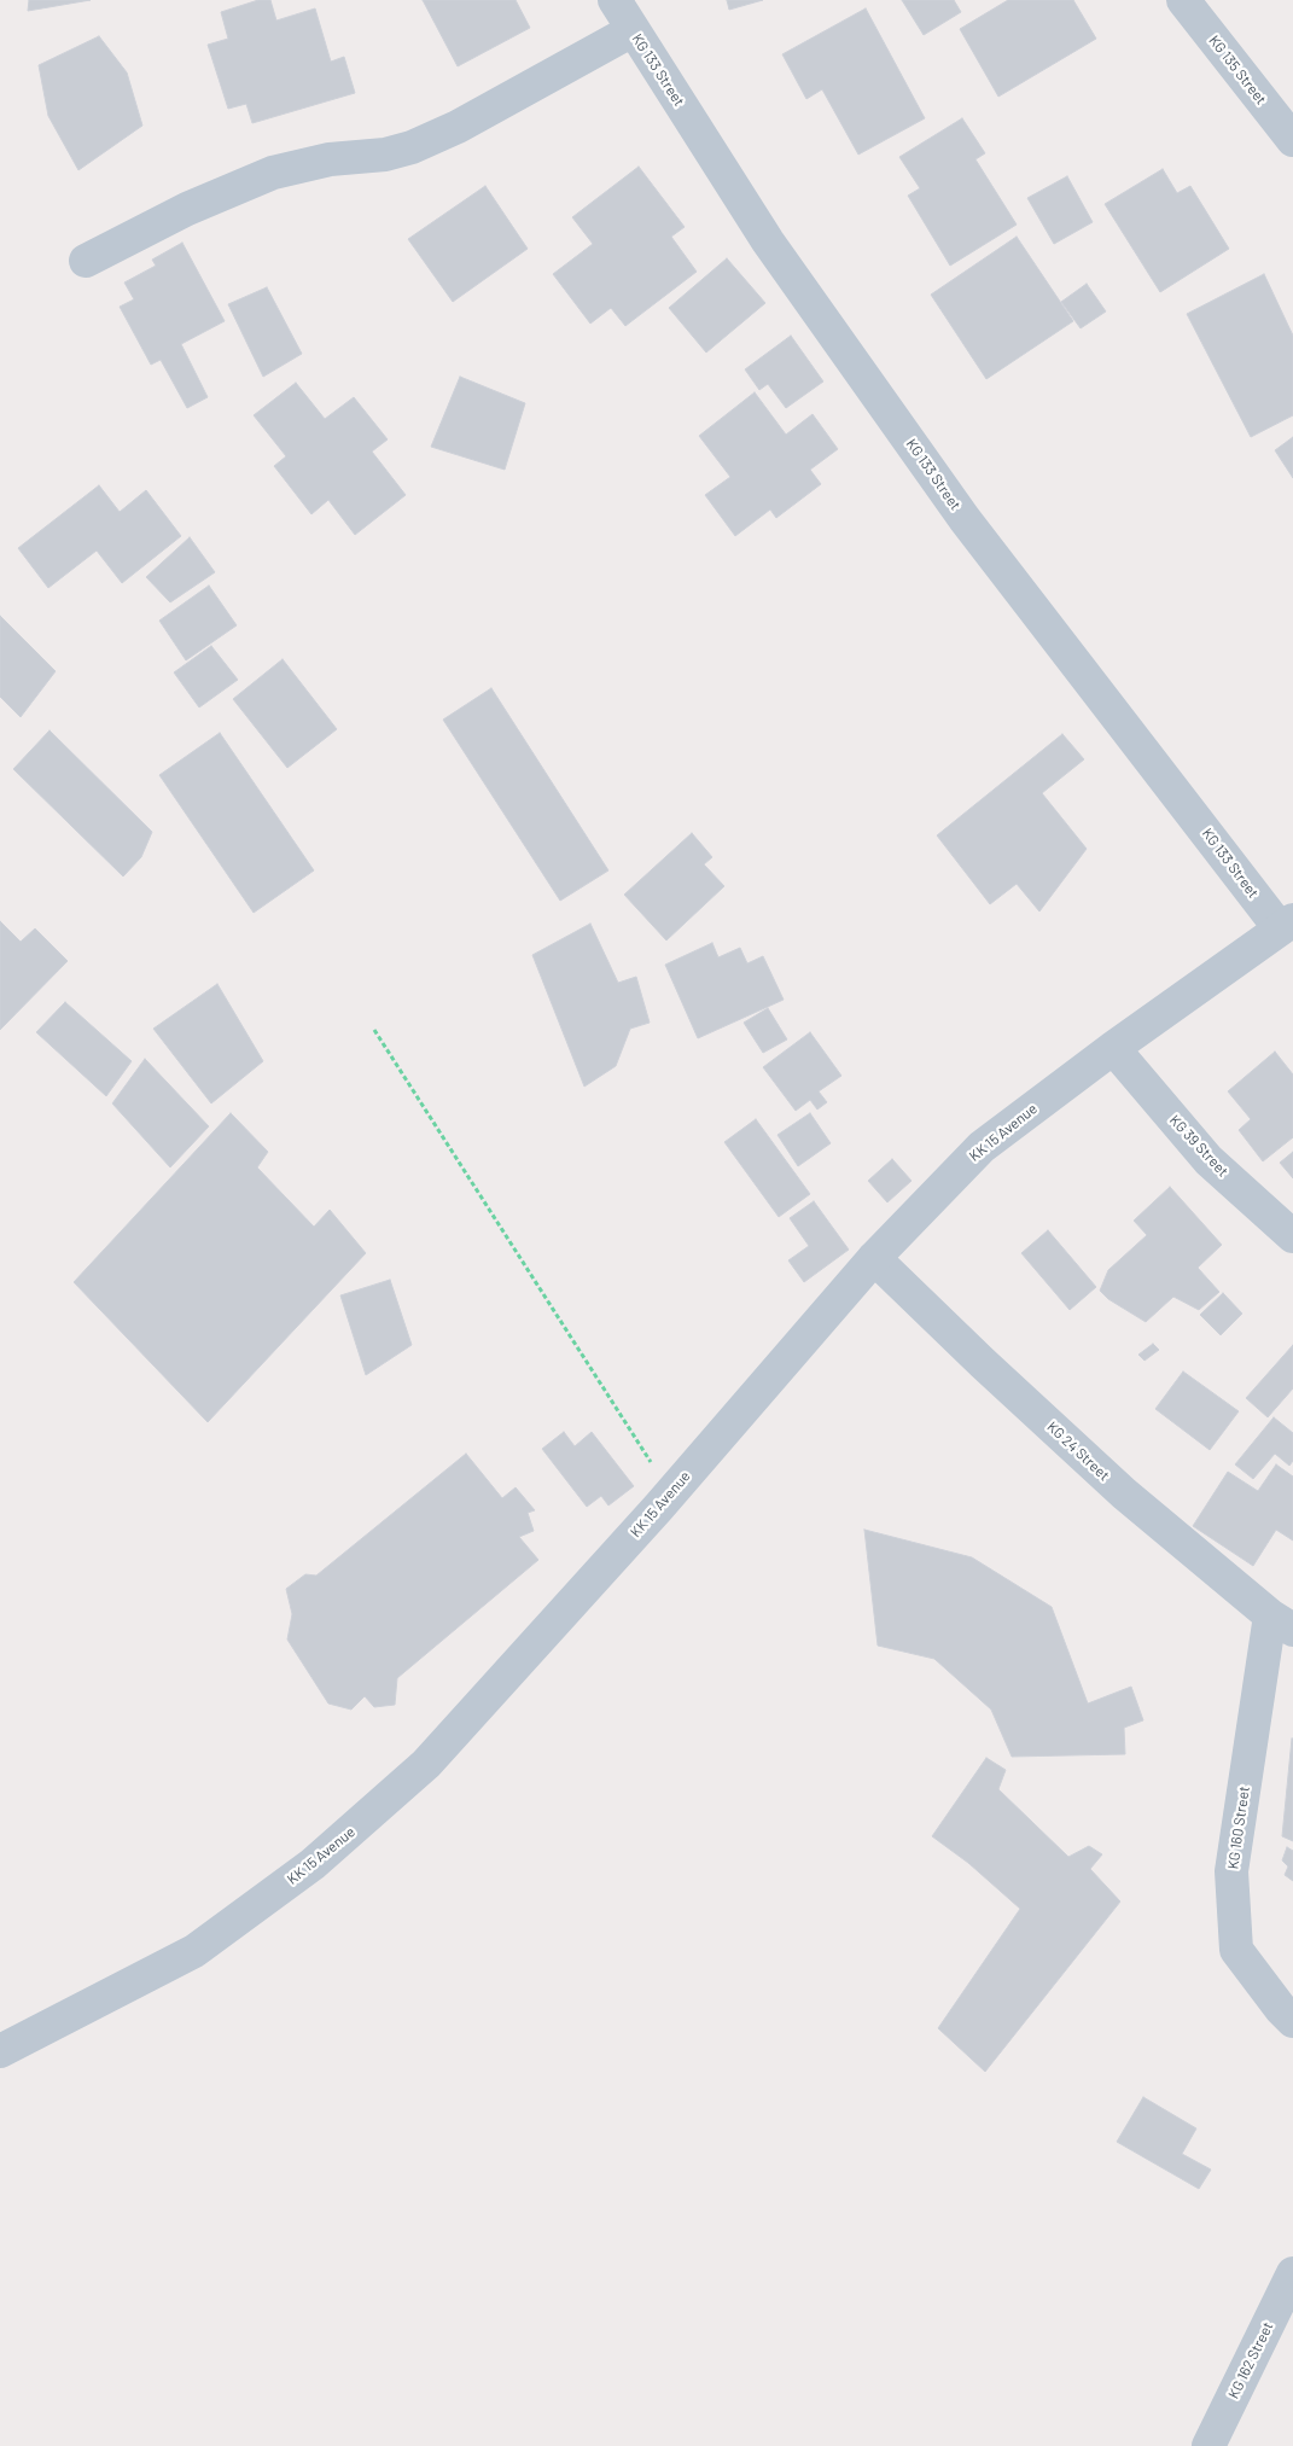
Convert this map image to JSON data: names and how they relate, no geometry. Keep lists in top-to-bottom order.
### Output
{
  "streets": {
    "street": [
      "KG 133 Street",
      "KG 135 Street",
      "KK 15 Avenue",
      "KG 39 Street",
      "KG 24 Street",
      "KG 160 Street",
      "KG 162 Street"
    ]
  },
  "crossings": [
    ["KG 133 Street", "KK 15 Avenue"],
    ["KK 15 Avenue", "KG 39 Street"],
    ["KK 15 Avenue", "KG 24 Street"],
    ["KG 24 Street", "KG 160 Street"]
  ]
}
